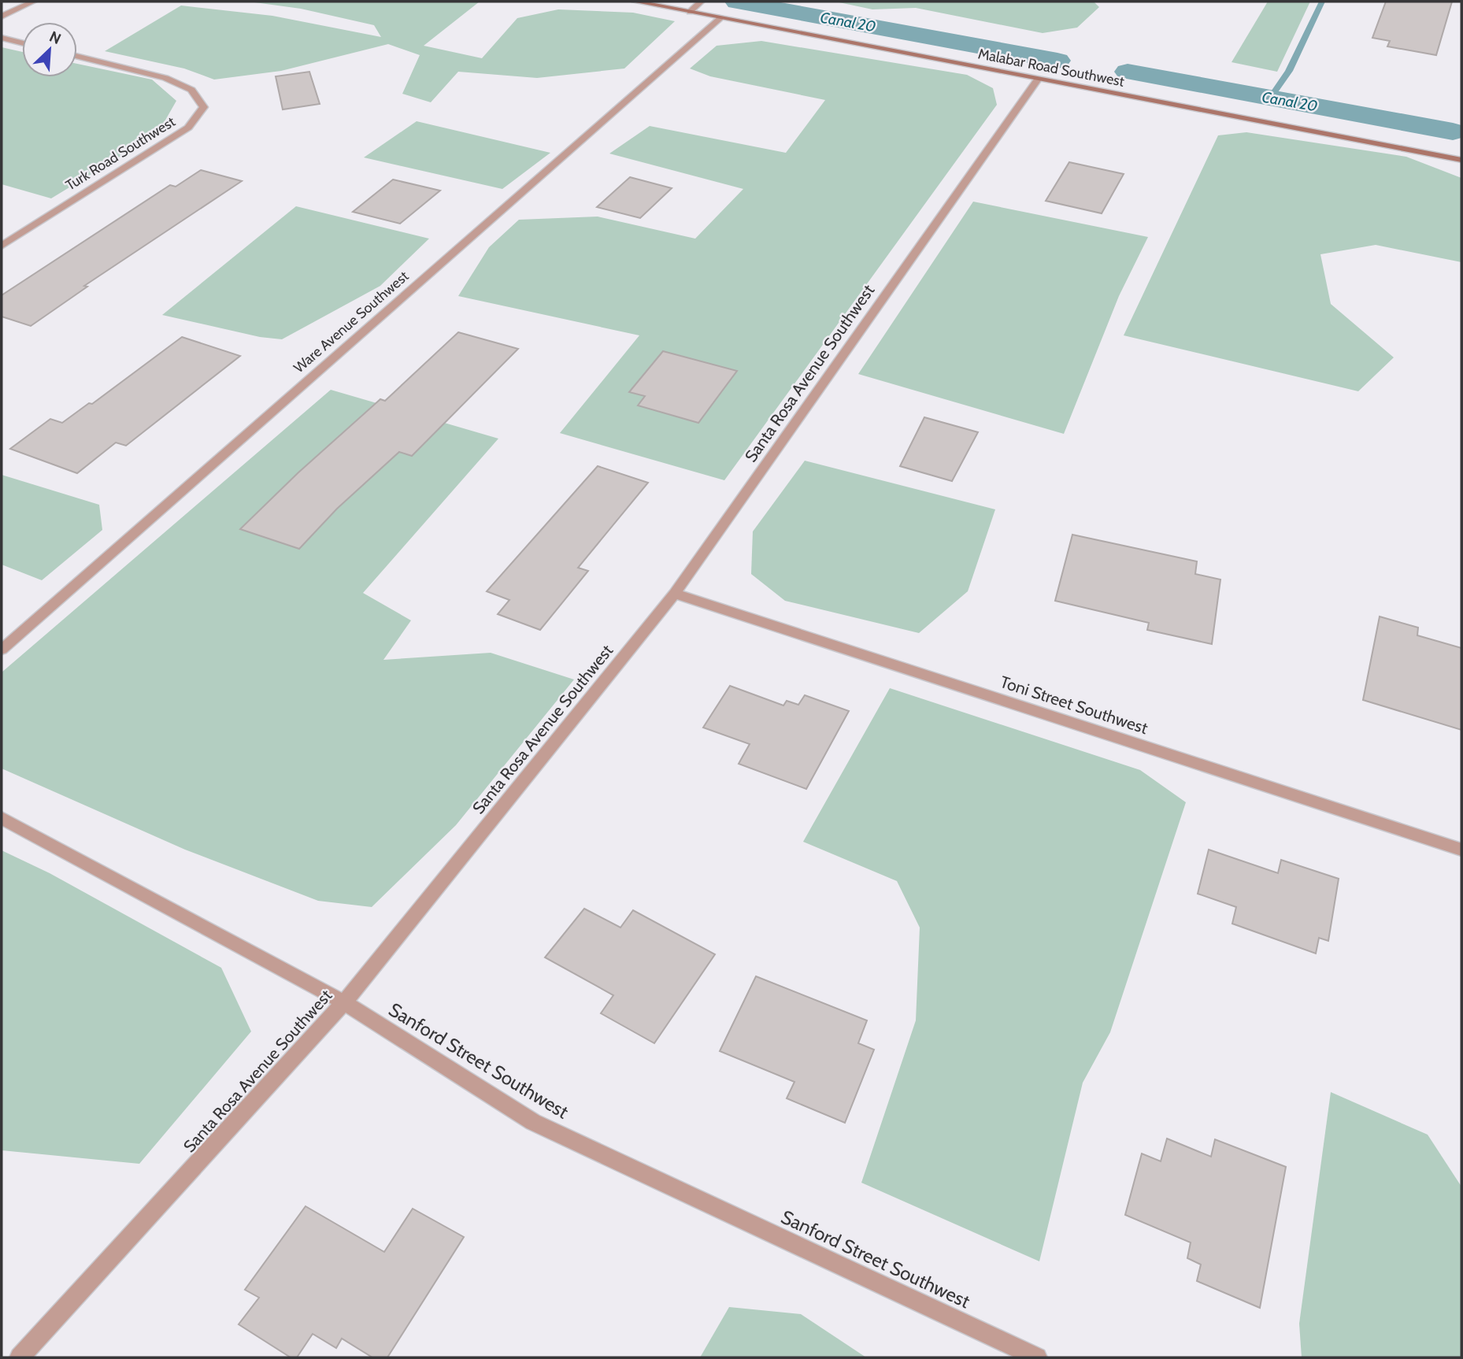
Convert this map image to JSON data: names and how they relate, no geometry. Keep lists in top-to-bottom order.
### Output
{
  "streets": {
    "main road": ["Malabar Road Southwest"],
    "street": [
      "Turk Road Southwest",
      "Ware Avenue Southwest",
      "Santa Rosa Avenue Southwest",
      "Toni Street Southwest",
      "Sanford Street Southwest"
    ]
  },
  "crossings": [
    ["Malabar Road Southwest", "Ware Avenue Southwest"],
    ["Malabar Road Southwest", "Santa Rosa Avenue Southwest"],
    ["Santa Rosa Avenue Southwest", "Toni Street Southwest"],
    ["Santa Rosa Avenue Southwest", "Sanford Street Southwest"]
  ],
  "water": ["Canal 20"],
  "north": "top right"
}
